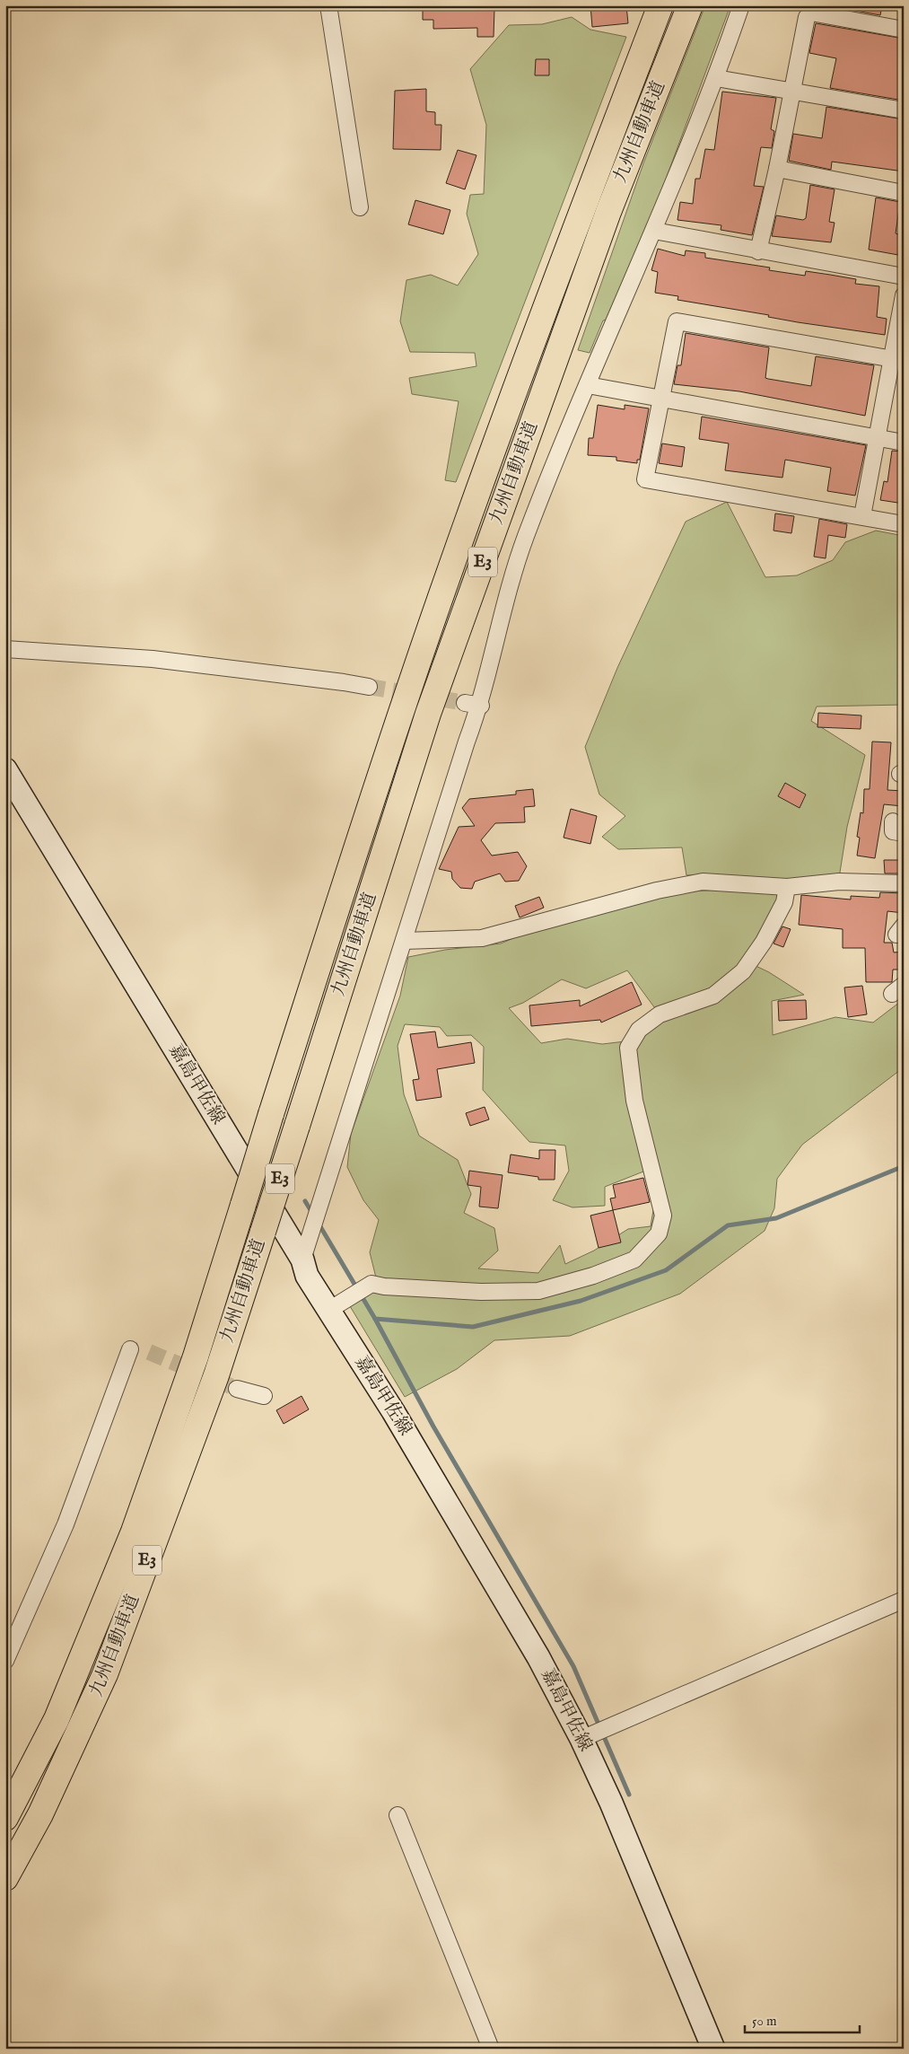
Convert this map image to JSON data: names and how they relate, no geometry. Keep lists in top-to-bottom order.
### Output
{
  "streets": {
    "highway": ["九州自動車道", "E3"],
    "main road": ["嘉島甲佐線"]
  },
  "scale_bar": "50 m"
}
